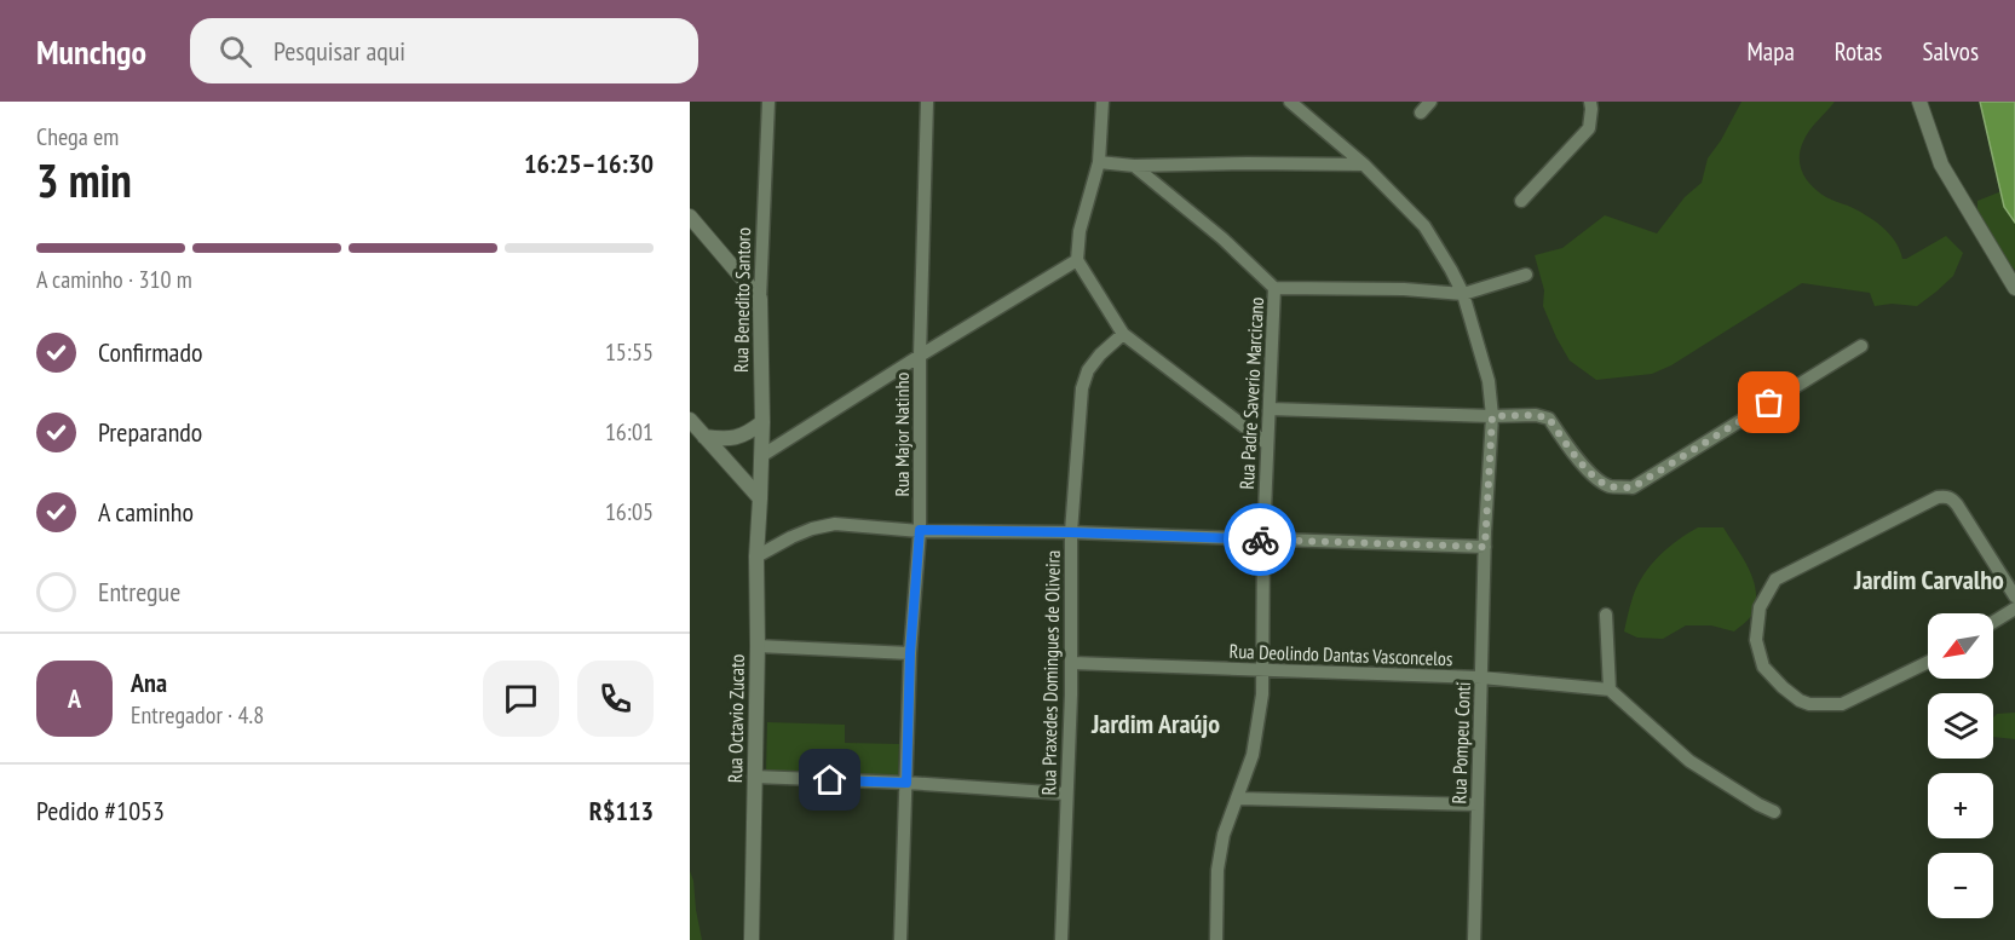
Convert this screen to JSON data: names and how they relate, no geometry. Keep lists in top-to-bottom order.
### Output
{
  "streets": {
    "street": [
      "Rua Benedito Santoro",
      "Rua Padre Saverio Marcicano",
      "Rua Major Natinho",
      "Rua Deolindo Dantas Vasconcelos",
      "Rua Praxedes Domingues de Oliveira",
      "Rua Octavio Zucato",
      "Rua Pompeu Conti"
    ]
  },
  "crossings": [
    ["Rua Benedito Santoro", "Rua Octavio Zucato"],
    ["Rua Padre Saverio Marcicano", "Rua Deolindo Dantas Vasconcelos"],
    ["Rua Deolindo Dantas Vasconcelos", "Rua Praxedes Domingues de Oliveira"],
    ["Rua Deolindo Dantas Vasconcelos", "Rua Pompeu Conti"]
  ],
  "districts": ["Jardim Carvalho", "Jardim Araújo"],
  "north": "bottom left",
  "page": {
    "header": "Munchgo",
    "search": "Pesquisar aqui",
    "nav": ["Mapa", "Rotas", "Salvos"],
    "heading": ["3 min", "Chega em", "16:25–16:30"],
    "panel": [
      "Ana",
      "Entregador · 4.8",
      "Pedido #1053",
      "R$113"
    ],
    "bar": "A caminho · 310 m",
    "list": [
      ["Confirmado", "15:55"],
      ["Preparando", "16:01"],
      ["A caminho", "16:05"],
      "Entregue"
    ],
    "map_buttons": ["+", "−"],
    "round": "A"
  }
}
